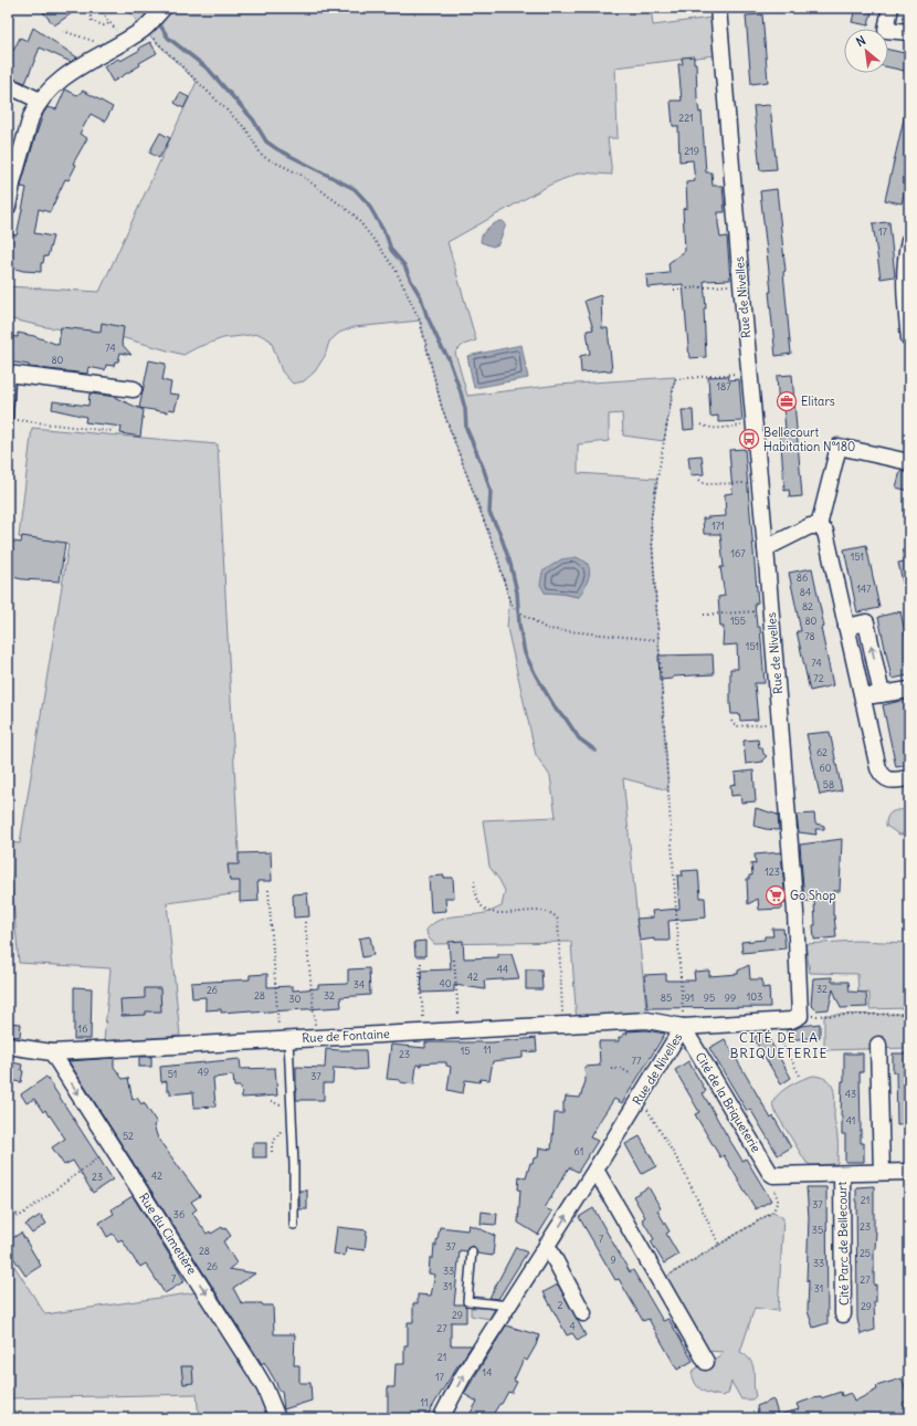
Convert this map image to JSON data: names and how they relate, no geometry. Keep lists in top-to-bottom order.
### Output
{
  "streets": {
    "street": [
      "Rue de Nivelles",
      "Rue de Fontaine",
      "Cité de la Briqueterie",
      "Rue du Cimetière",
      "Cité Parc de Bellecourt"
    ]
  },
  "crossings": [
    ["Rue de Nivelles", "Rue de Fontaine"],
    ["Rue de Nivelles", "Cité de la Briqueterie"],
    ["Rue de Fontaine", "Cité de la Briqueterie"],
    ["Rue de Fontaine", "Rue du Cimetière"],
    ["Cité de la Briqueterie", "Cité Parc de Bellecourt"]
  ],
  "one_way": ["Rue du Cimetière"],
  "districts": ["CITÉ DE LA BRIQUETERIE"],
  "places": {
    "office": ["Elitars"],
    "bus stop": ["Bellecourt Habitation N°180"],
    "supermarket": ["Go Shop"]
  },
  "house_numbers": [
    "221",
    "219",
    "17",
    "74",
    "80",
    "187",
    "171",
    "167",
    "151",
    "86",
    "147",
    "84",
    "82",
    "155",
    "80",
    "78",
    "151",
    "74",
    "72",
    "62",
    "60",
    "58",
    "123",
    "44",
    "42",
    "40",
    "34",
    "32",
    "26",
    "28",
    "32",
    "103",
    "85",
    "91",
    "95",
    "99",
    "30",
    "16",
    "11",
    "15",
    "23",
    "77",
    "49",
    "51",
    "37",
    "43",
    "41",
    "52",
    "61",
    "42",
    "23",
    "21",
    "37",
    "36",
    "23",
    "35",
    "7",
    "37",
    "28",
    "25",
    "9",
    "33",
    "26",
    "33",
    "7",
    "27",
    "31",
    "31",
    "2",
    "29",
    "29",
    "4",
    "27",
    "21",
    "14",
    "17",
    "11"
  ],
  "north": "top left"
}
